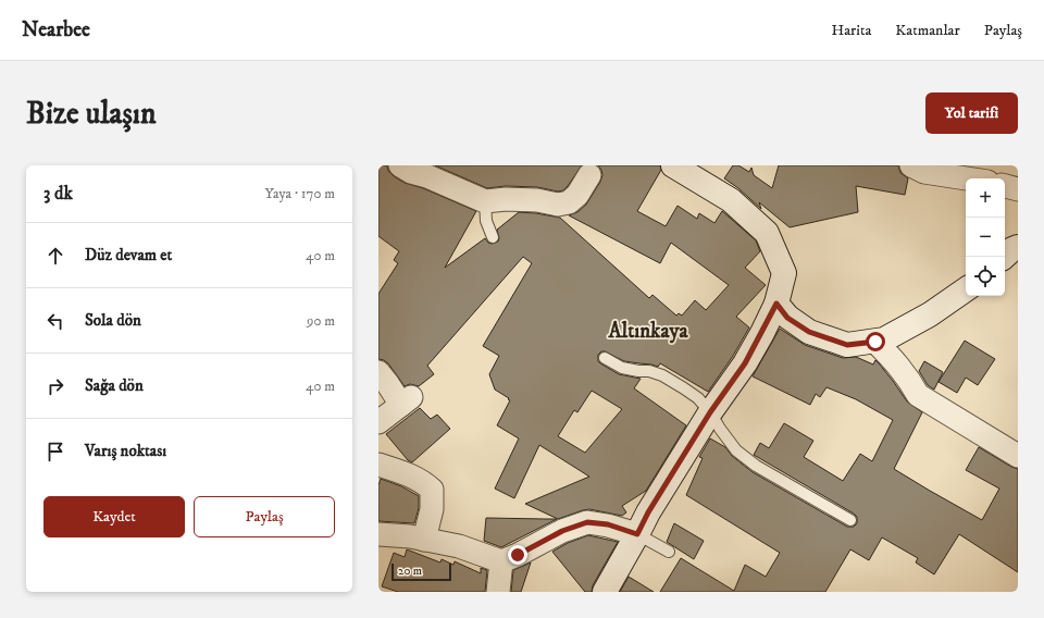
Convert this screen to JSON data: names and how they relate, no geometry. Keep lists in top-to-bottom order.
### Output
{
  "districts": ["Altınkaya"],
  "scale_bar": "20 m",
  "page": {
    "header": "Nearbee",
    "nav": ["Harita", "Katmanlar", "Paylaş"],
    "buttons": [
      "Yol tarifi",
      ["Kaydet", "Paylaş"]
    ],
    "title": "Bize ulaşın",
    "heading": ["3 dk", "Yaya · 170 m"],
    "map_buttons": ["+", "−"],
    "list": [
      ["Düz devam et", "40 m"],
      ["Sola dön", "90 m"],
      ["Sağa dön", "40 m"],
      "Varış noktası"
    ],
    "scale": "20 m"
  }
}
